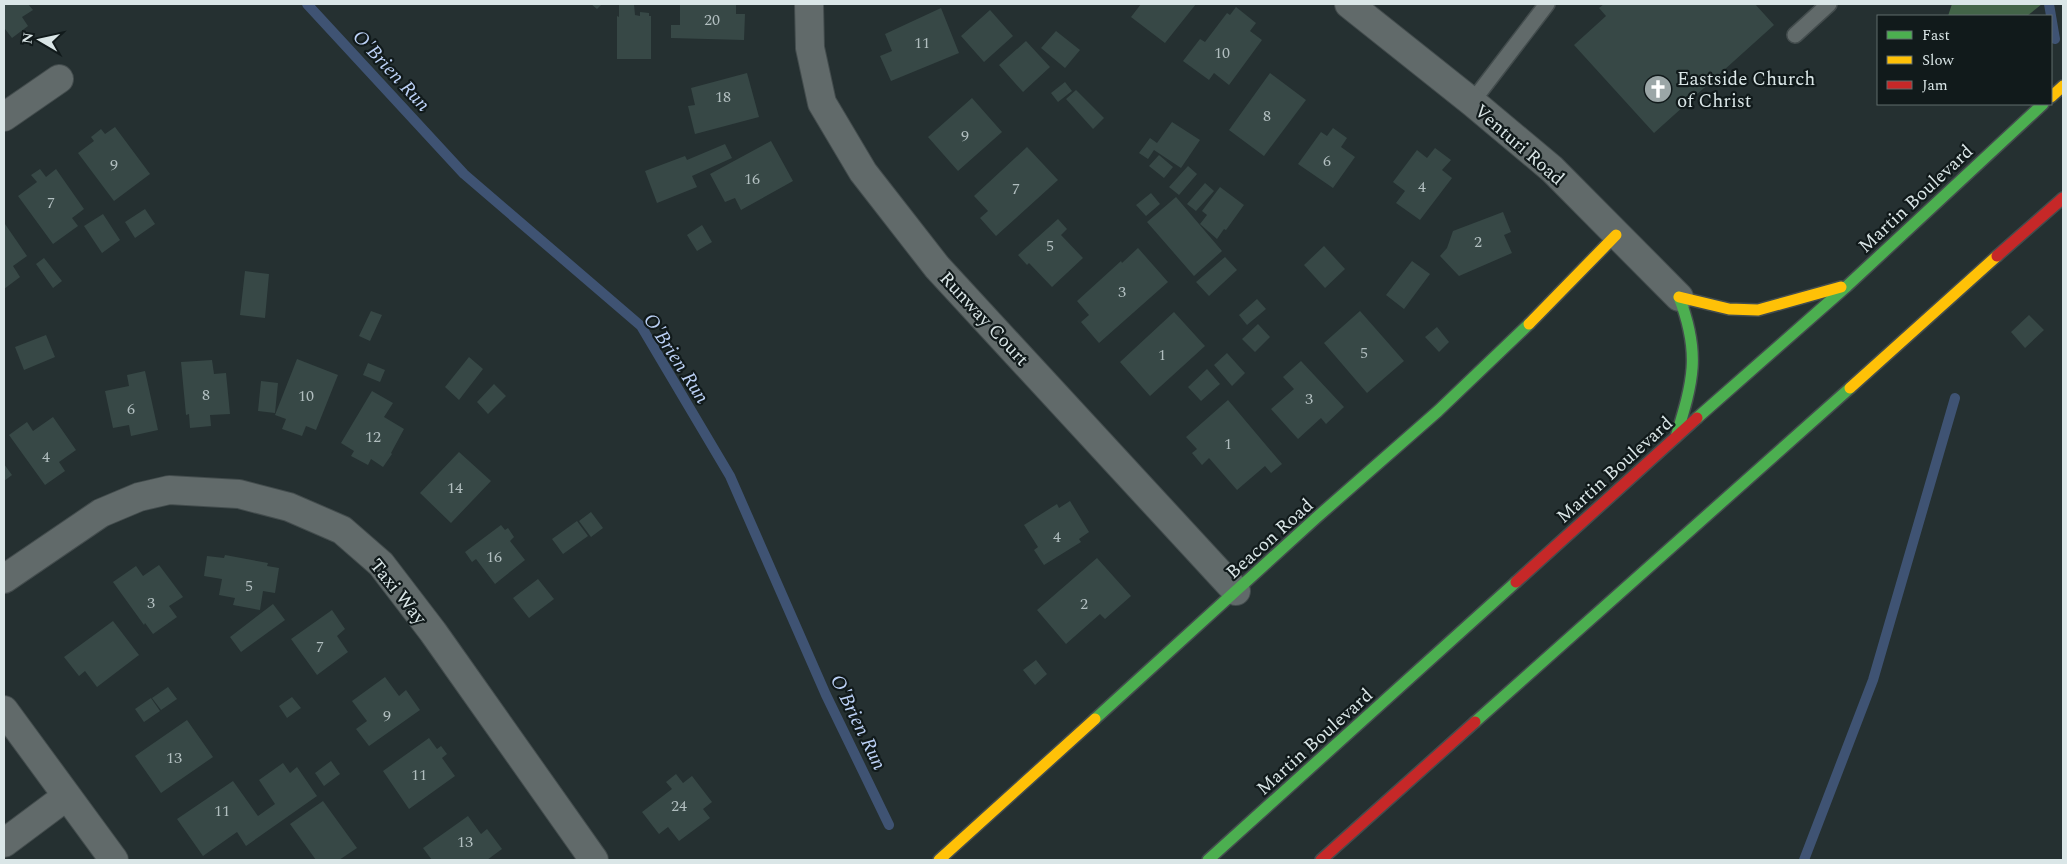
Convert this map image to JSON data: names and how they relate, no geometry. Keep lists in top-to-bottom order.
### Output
{
  "streets": {
    "main road": ["Martin Boulevard", "Beacon Road"],
    "street": ["Venturi Road", "Runway Court", "Taxi Way"]
  },
  "crossings": [
    ["Venturi Road", "Beacon Road"],
    ["Runway Court", "Beacon Road"]
  ],
  "water": ["O'Brien Run"],
  "places": {
    "church": ["Eastside Church of Christ"]
  },
  "house_numbers": [
    "20",
    "11",
    "10",
    "18",
    "8",
    "9",
    "6",
    "9",
    "16",
    "4",
    "7",
    "7",
    "2",
    "5",
    "3",
    "5",
    "1",
    "8",
    "10",
    "3",
    "6",
    "12",
    "1",
    "4",
    "14",
    "4",
    "16",
    "5",
    "3",
    "2",
    "7",
    "9",
    "13",
    "11",
    "24",
    "11",
    "13"
  ],
  "legend": ["Fast", "Slow", "Jam"],
  "north": "left"
}
